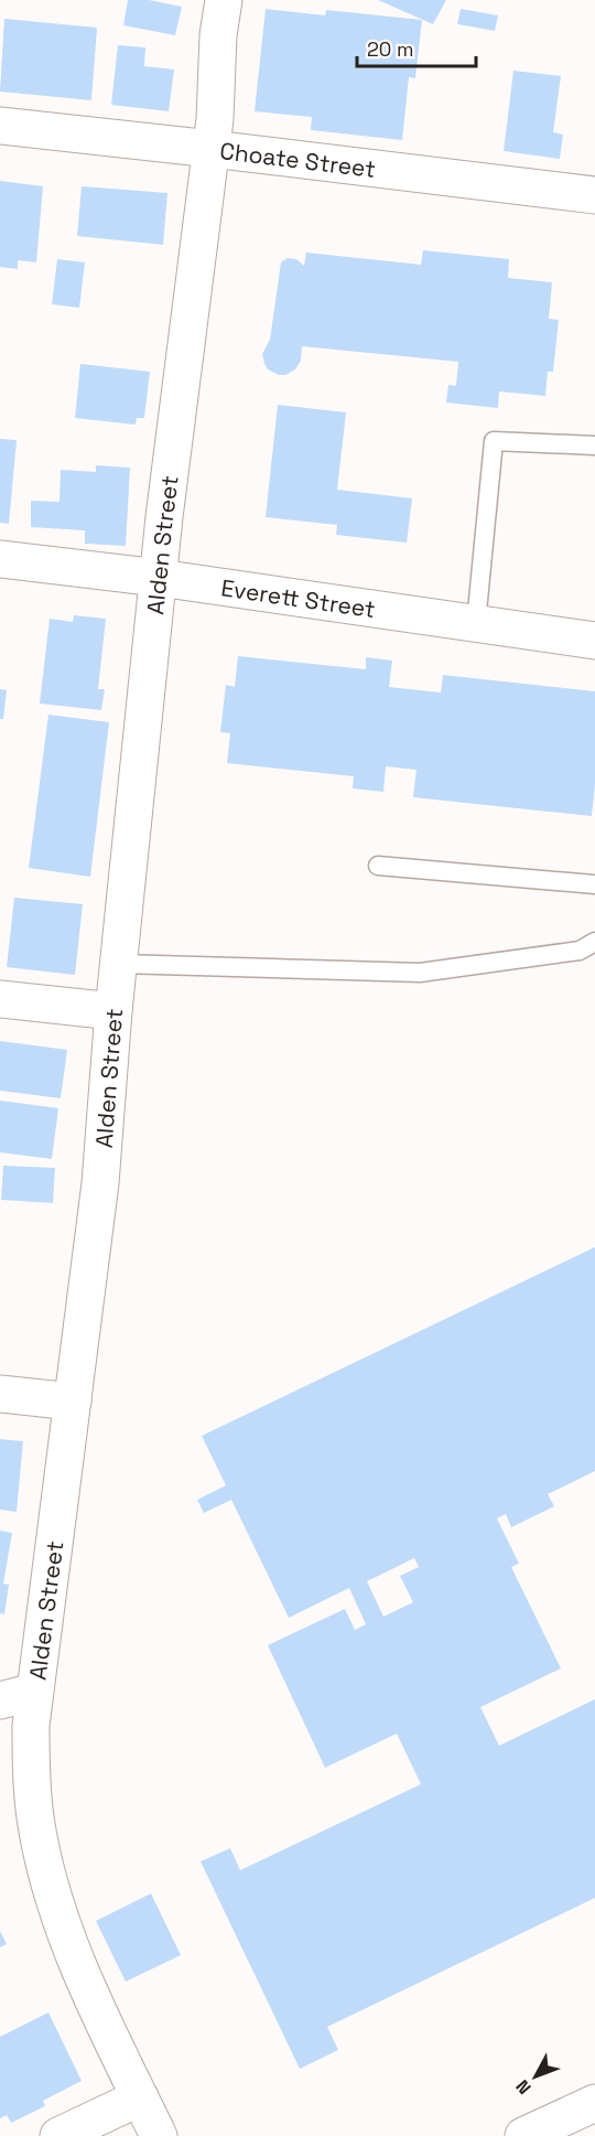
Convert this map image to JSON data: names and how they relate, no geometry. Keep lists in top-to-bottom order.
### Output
{
  "streets": {
    "street": ["Choate Street", "Alden Street", "Everett Street"]
  },
  "crossings": [
    ["Choate Street", "Alden Street"],
    ["Alden Street", "Everett Street"]
  ],
  "scale_bar": "20 m",
  "north": "bottom left"
}
